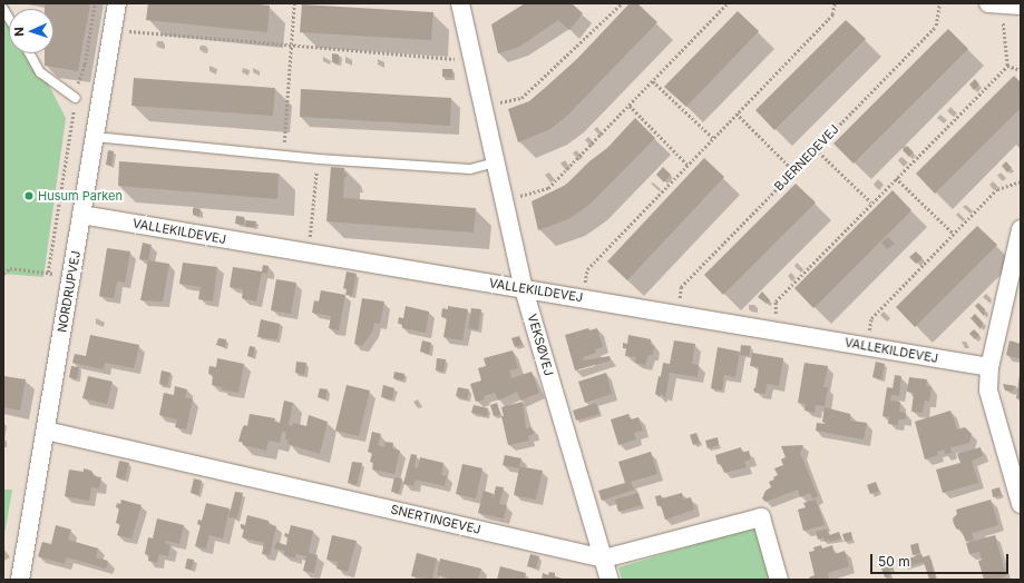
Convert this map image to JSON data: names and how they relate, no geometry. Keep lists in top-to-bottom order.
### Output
{
  "streets": {
    "street": [
      "VALLEKILDEVEJ",
      "NORDRUPVEJ",
      "VEKSØVEJ",
      "SNERTINGEVEJ"
    ],
    "path": ["BJERNEDEVEJ"]
  },
  "crossings": [
    ["BJERNEDEVEJ", "VALLEKILDEVEJ"],
    ["VALLEKILDEVEJ", "NORDRUPVEJ"],
    ["VALLEKILDEVEJ", "VEKSØVEJ"],
    ["NORDRUPVEJ", "SNERTINGEVEJ"],
    ["VEKSØVEJ", "SNERTINGEVEJ"]
  ],
  "places": ["Husum Parken"],
  "scale_bar": "50 m",
  "north": "left"
}
